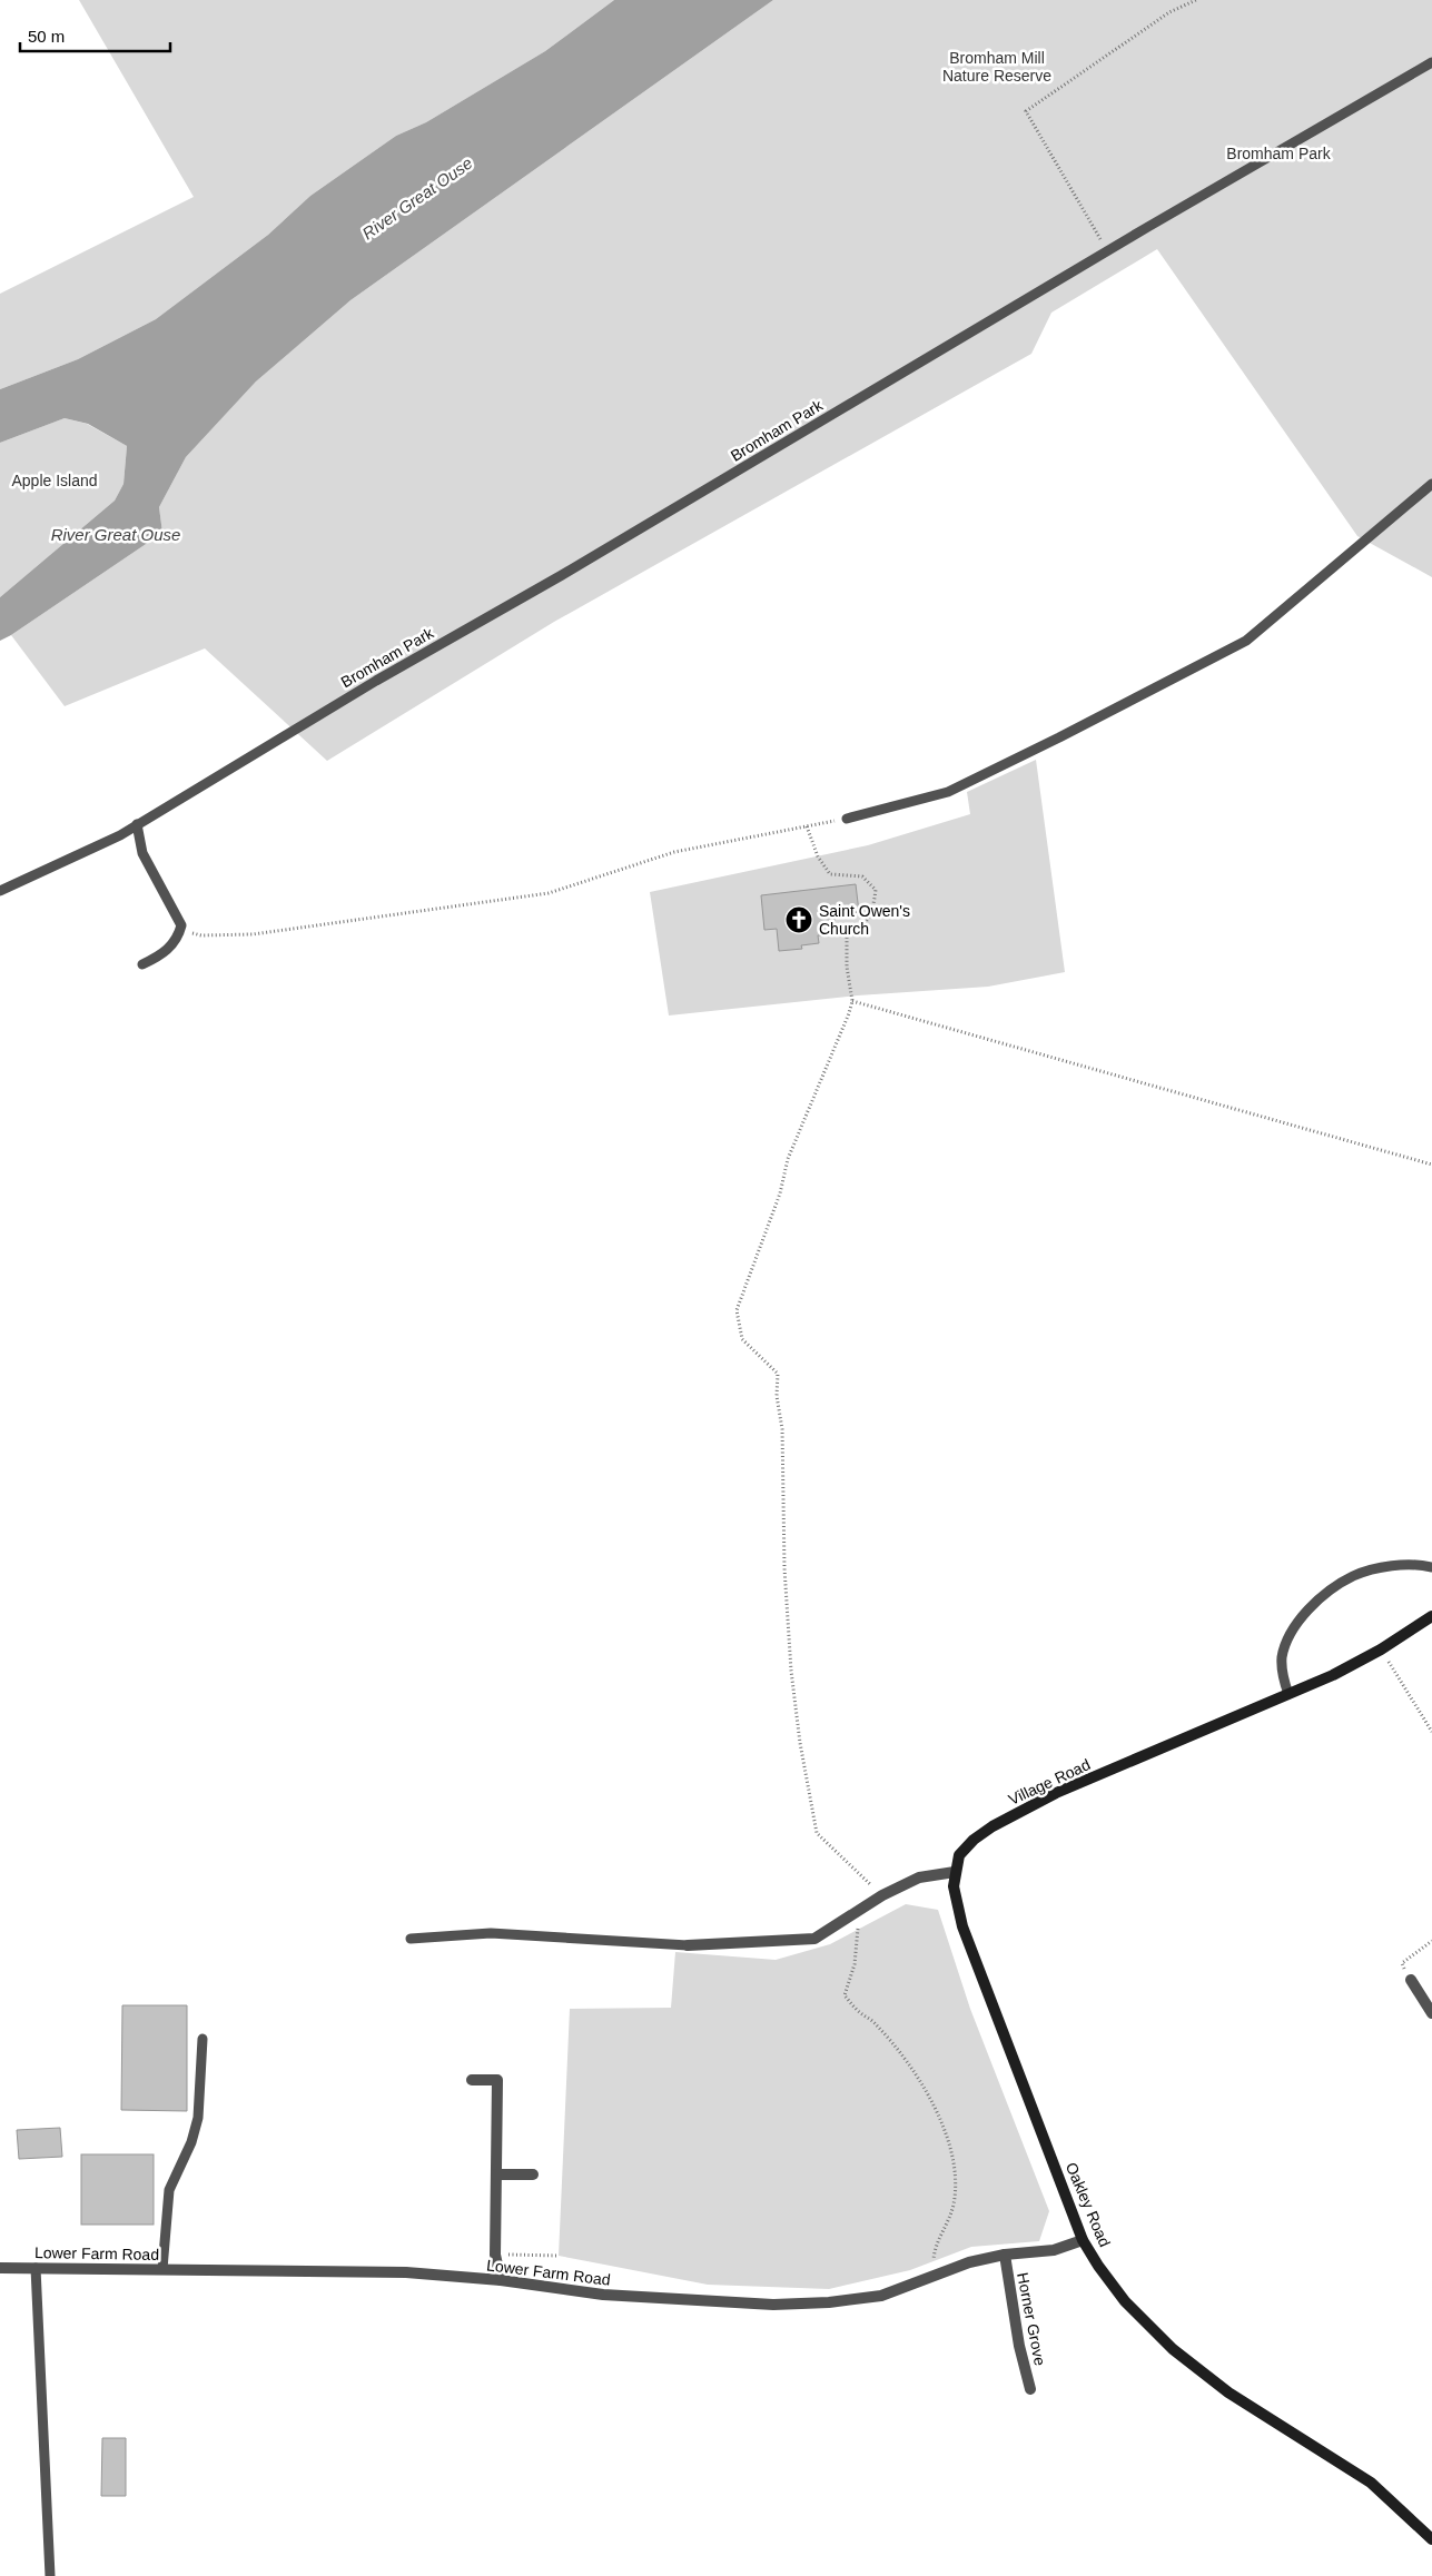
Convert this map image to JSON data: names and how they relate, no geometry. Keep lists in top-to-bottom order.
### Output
{
  "streets": {
    "street": [
      "Village Road",
      "Oakley Road",
      "Lower Farm Road",
      "Horner Grove"
    ],
    "lane": ["Bromham Park"]
  },
  "crossings": [
    ["Village Road", "Oakley Road"],
    ["Oakley Road", "Lower Farm Road"],
    ["Lower Farm Road", "Horner Grove"]
  ],
  "water": ["River Great Ouse"],
  "parks": ["Bromham Mill Nature Reserve", "Bromham Park", "Apple Island"],
  "places": {
    "church": ["Saint Owen's Church"]
  },
  "scale_bar": "50 m"
}
